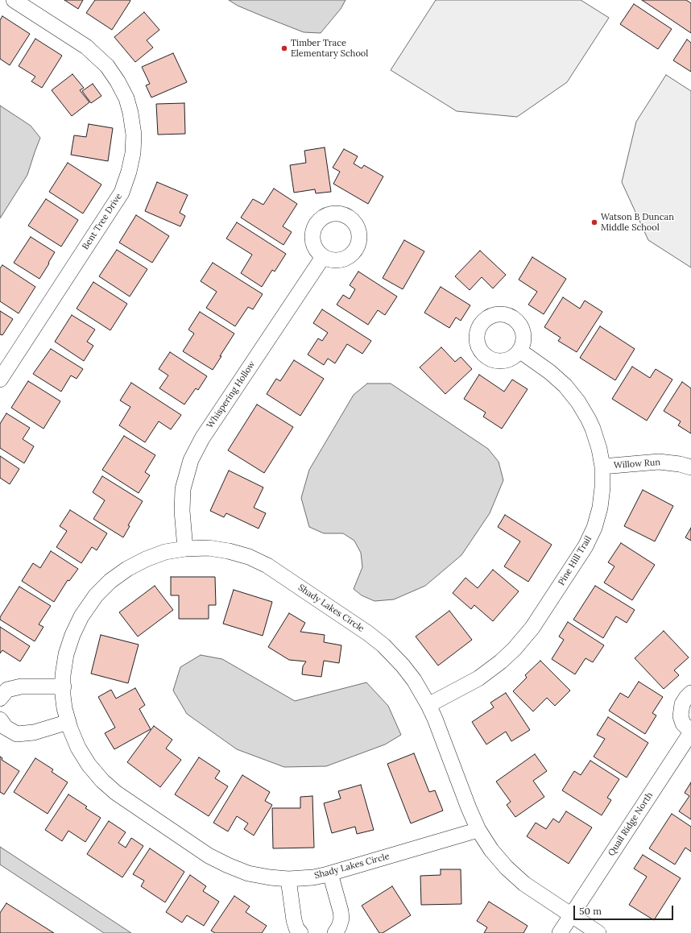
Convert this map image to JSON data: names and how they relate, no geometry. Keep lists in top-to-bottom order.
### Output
{
  "streets": {
    "street": [
      "Bent Tree Drive",
      "Whispering Hollow",
      "Willow Run",
      "Pine Hill Trail",
      "Shady Lakes Circle",
      "Quail Ridge North"
    ]
  },
  "crossings": [
    ["Whispering Hollow", "Shady Lakes Circle"],
    ["Willow Run", "Pine Hill Trail"],
    ["Pine Hill Trail", "Shady Lakes Circle"]
  ],
  "places": ["Timber Trace Elementary School", "Watson B Duncan Middle School"],
  "scale_bar": "50 m"
}
